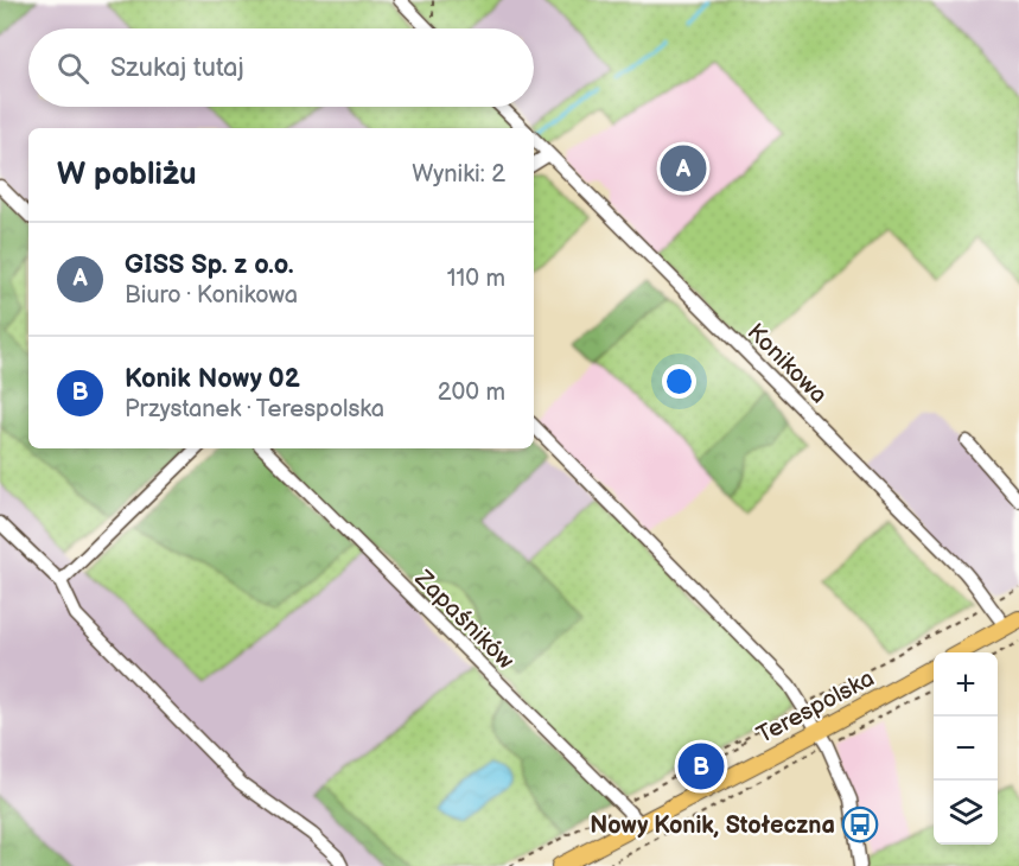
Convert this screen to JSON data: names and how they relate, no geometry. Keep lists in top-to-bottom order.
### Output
{
  "streets": {
    "main road": ["Terespolska"],
    "street": ["Konikowa", "Zapaśników"]
  },
  "crossings": [
    ["Zapaśników", "Terespolska"]
  ],
  "places": {
    "bus stop": ["Nowy Konik, Stołeczna"]
  },
  "page": {
    "search": "Szukaj tutaj",
    "heading": ["W pobliżu", "Wyniki: 2"],
    "pins": ["A", "B"],
    "list": [
      {
        "mark": "A",
        "name": "GISS Sp. z o.o.",
        "note": "Biuro · Konikowa",
        "value": "110 m"
      },
      {
        "mark": "B",
        "name": "Konik Nowy 02",
        "note": "Przystanek · Terespolska",
        "value": "200 m"
      }
    ],
    "map_buttons": ["+", "−"]
  }
}
